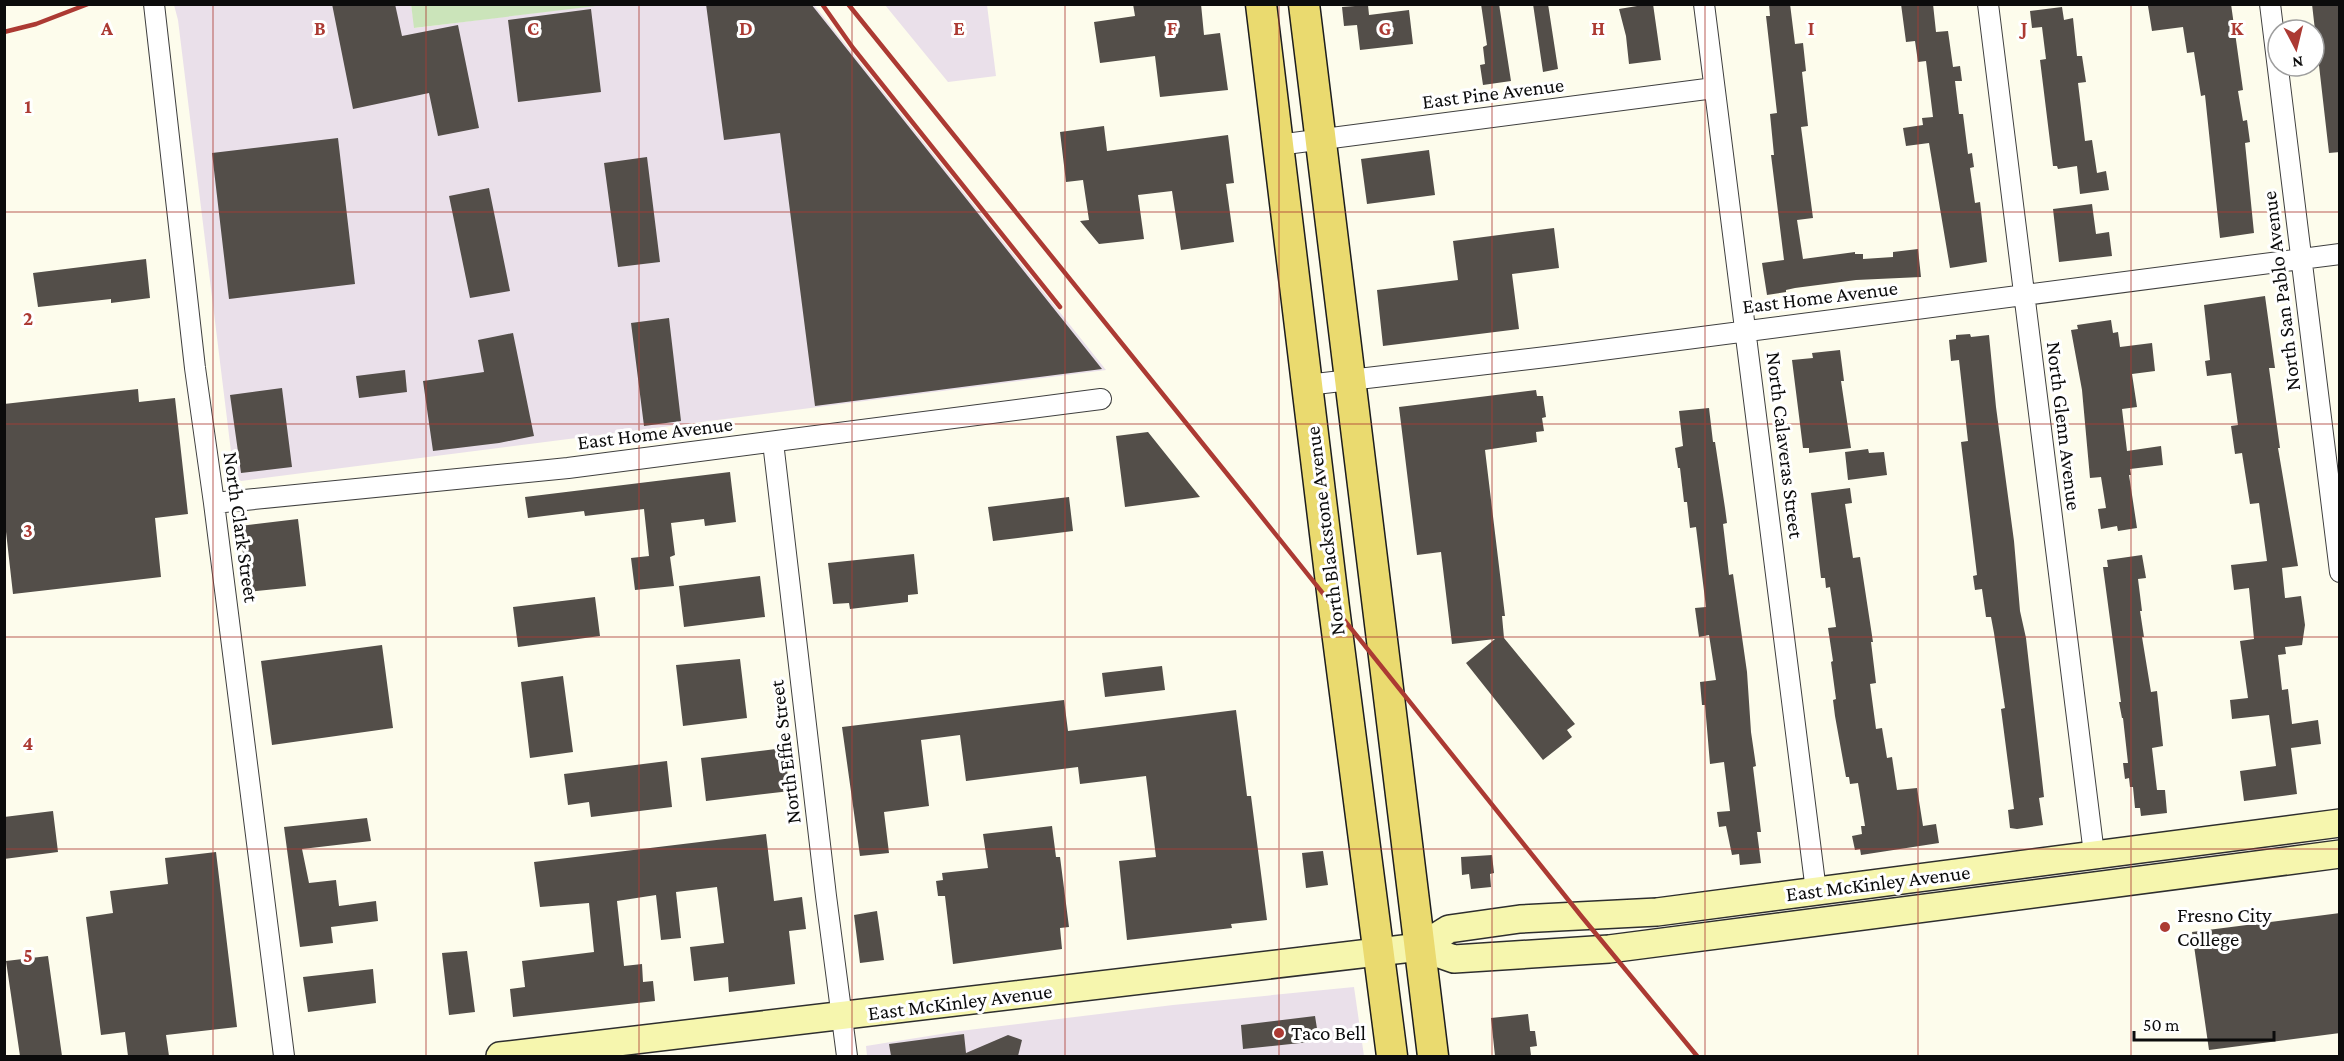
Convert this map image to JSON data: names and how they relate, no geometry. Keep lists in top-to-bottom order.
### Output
{
  "streets": {
    "main road": ["North Blackstone Avenue", "East McKinley Avenue"],
    "street": [
      "East Pine Avenue",
      "North San Pablo Avenue",
      "East Home Avenue",
      "North Glenn Avenue",
      "North Calaveras Street",
      "North Clark Street",
      "North Effie Street"
    ]
  },
  "crossings": [
    ["East Pine Avenue", "North Calaveras Street"],
    ["East Pine Avenue", "North Blackstone Avenue"],
    ["North San Pablo Avenue", "East Home Avenue"],
    ["East Home Avenue", "North Glenn Avenue"],
    ["East Home Avenue", "North Calaveras Street"],
    ["East Home Avenue", "North Clark Street"],
    ["East Home Avenue", "North Blackstone Avenue"],
    ["East Home Avenue", "North Effie Street"],
    ["North Glenn Avenue", "East McKinley Avenue"],
    ["North Calaveras Street", "East McKinley Avenue"],
    ["North Blackstone Avenue", "East McKinley Avenue"],
    ["North Effie Street", "East McKinley Avenue"]
  ],
  "places": ["Fresno City College", "Taco Bell"],
  "scale_bar": "50 m",
  "north": "bottom",
  "grid": {
    "columns": [
      "A",
      "B",
      "C",
      "D",
      "E",
      "F",
      "G",
      "H",
      "I",
      "J",
      "K"
    ],
    "rows": [
      "1",
      "2",
      "3",
      "4",
      "5"
    ]
  }
}
